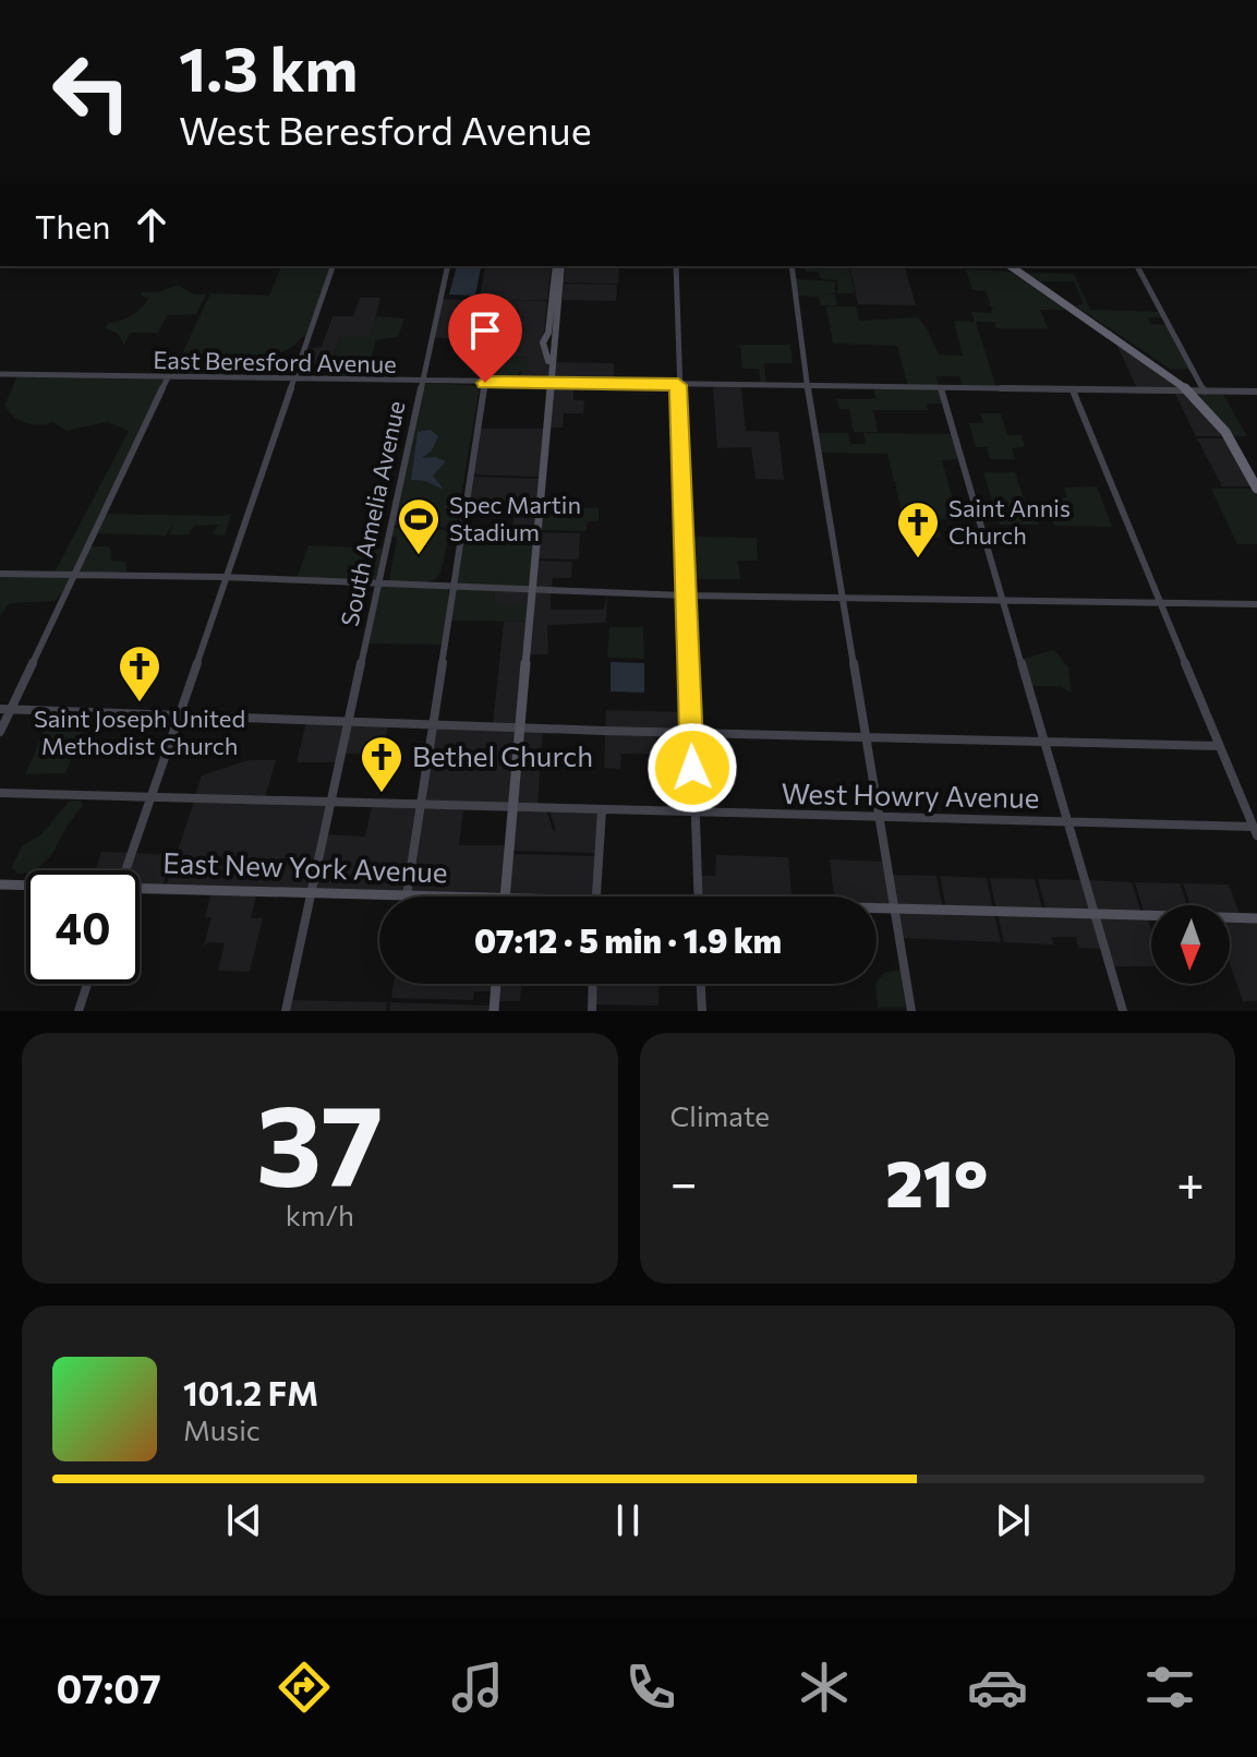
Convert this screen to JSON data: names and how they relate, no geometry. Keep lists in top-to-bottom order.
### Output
{
  "streets": {
    "main road": ["East New York Avenue"],
    "street": ["East Beresford Avenue", "South Amelia Avenue", "West Howry Avenue"]
  },
  "crossings": [
    ["East Beresford Avenue", "South Amelia Avenue"],
    ["South Amelia Avenue", "West Howry Avenue"],
    ["South Amelia Avenue", "East New York Avenue"]
  ],
  "places": {
    "sports": ["Spec Martin Stadium"],
    "church": ["Saint Annis Church", "Saint Joseph United Methodist Church", "Bethel Church"]
  },
  "north": "bottom",
  "page": {
    "turn": ["1.3 km", "West Beresford Avenue"],
    "then": "Then",
    "limit": "40",
    "trip": "07:12 · 5 min · 1.9 km",
    "tile": [
      ["37", "km/h"],
      "Climate"
    ],
    "heat": ["−", "21°", "+"],
    "song": ["101.2 FM", "Music"],
    "tabs": "07:07"
  }
}
